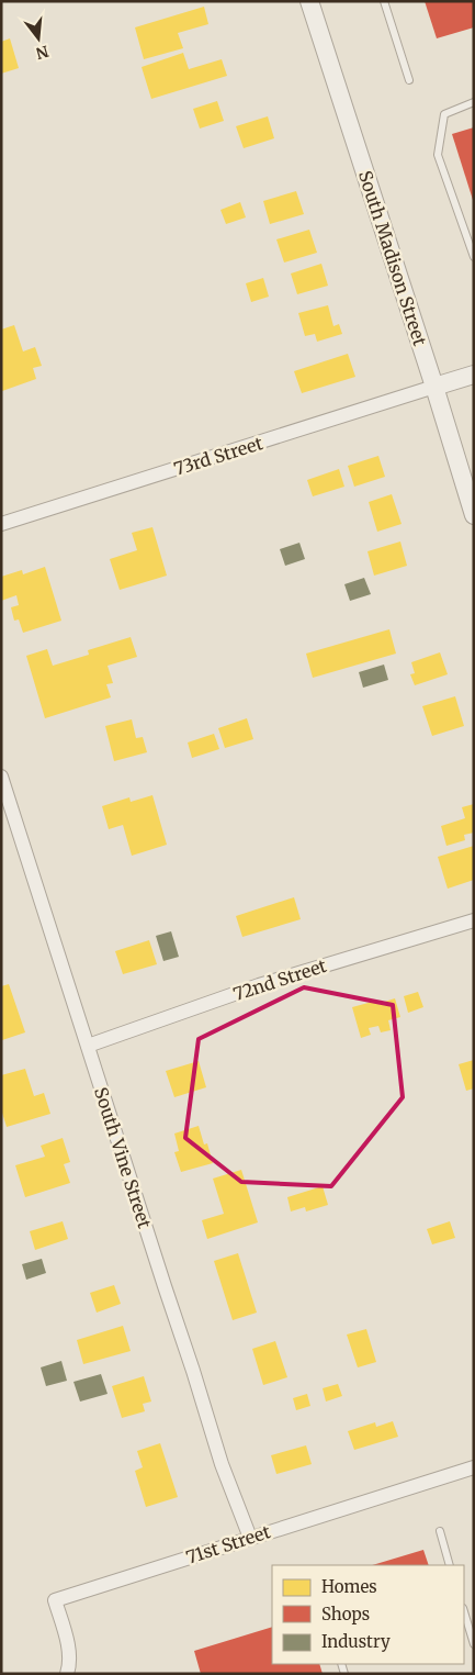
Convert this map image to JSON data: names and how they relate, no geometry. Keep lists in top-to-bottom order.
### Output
{
  "streets": {
    "street": [
      "South Madison Street",
      "73rd Street",
      "72nd Street",
      "South Vine Street",
      "71st Street"
    ]
  },
  "crossings": [
    ["South Madison Street", "73rd Street"],
    ["72nd Street", "South Vine Street"],
    ["South Vine Street", "71st Street"]
  ],
  "legend": ["Homes", "Shops", "Industry"],
  "north": "bottom"
}
